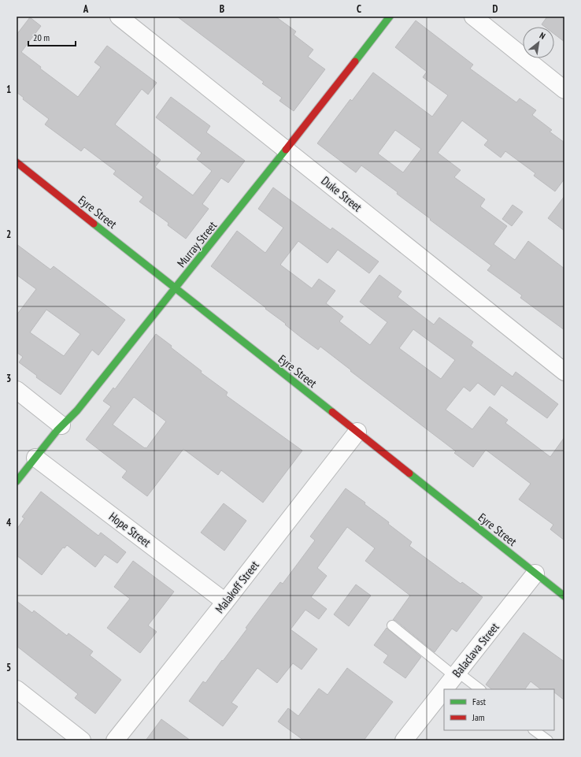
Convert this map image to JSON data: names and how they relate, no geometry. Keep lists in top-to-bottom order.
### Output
{
  "streets": {
    "main road": ["Eyre Street", "Murray Street"],
    "street": [
      "Duke Street",
      "Hope Street",
      "Malakoff Street",
      "Balaclava Street"
    ]
  },
  "crossings": [
    ["Duke Street", "Murray Street"],
    ["Eyre Street", "Murray Street"],
    ["Eyre Street", "Malakoff Street"],
    ["Eyre Street", "Balaclava Street"],
    ["Murray Street", "Hope Street"],
    ["Hope Street", "Malakoff Street"]
  ],
  "legend": ["Fast", "Jam"],
  "scale_bar": "20 m",
  "north": "top right",
  "grid": {
    "columns": [
      "A",
      "B",
      "C",
      "D"
    ],
    "rows": [
      "1",
      "2",
      "3",
      "4",
      "5"
    ]
  }
}
